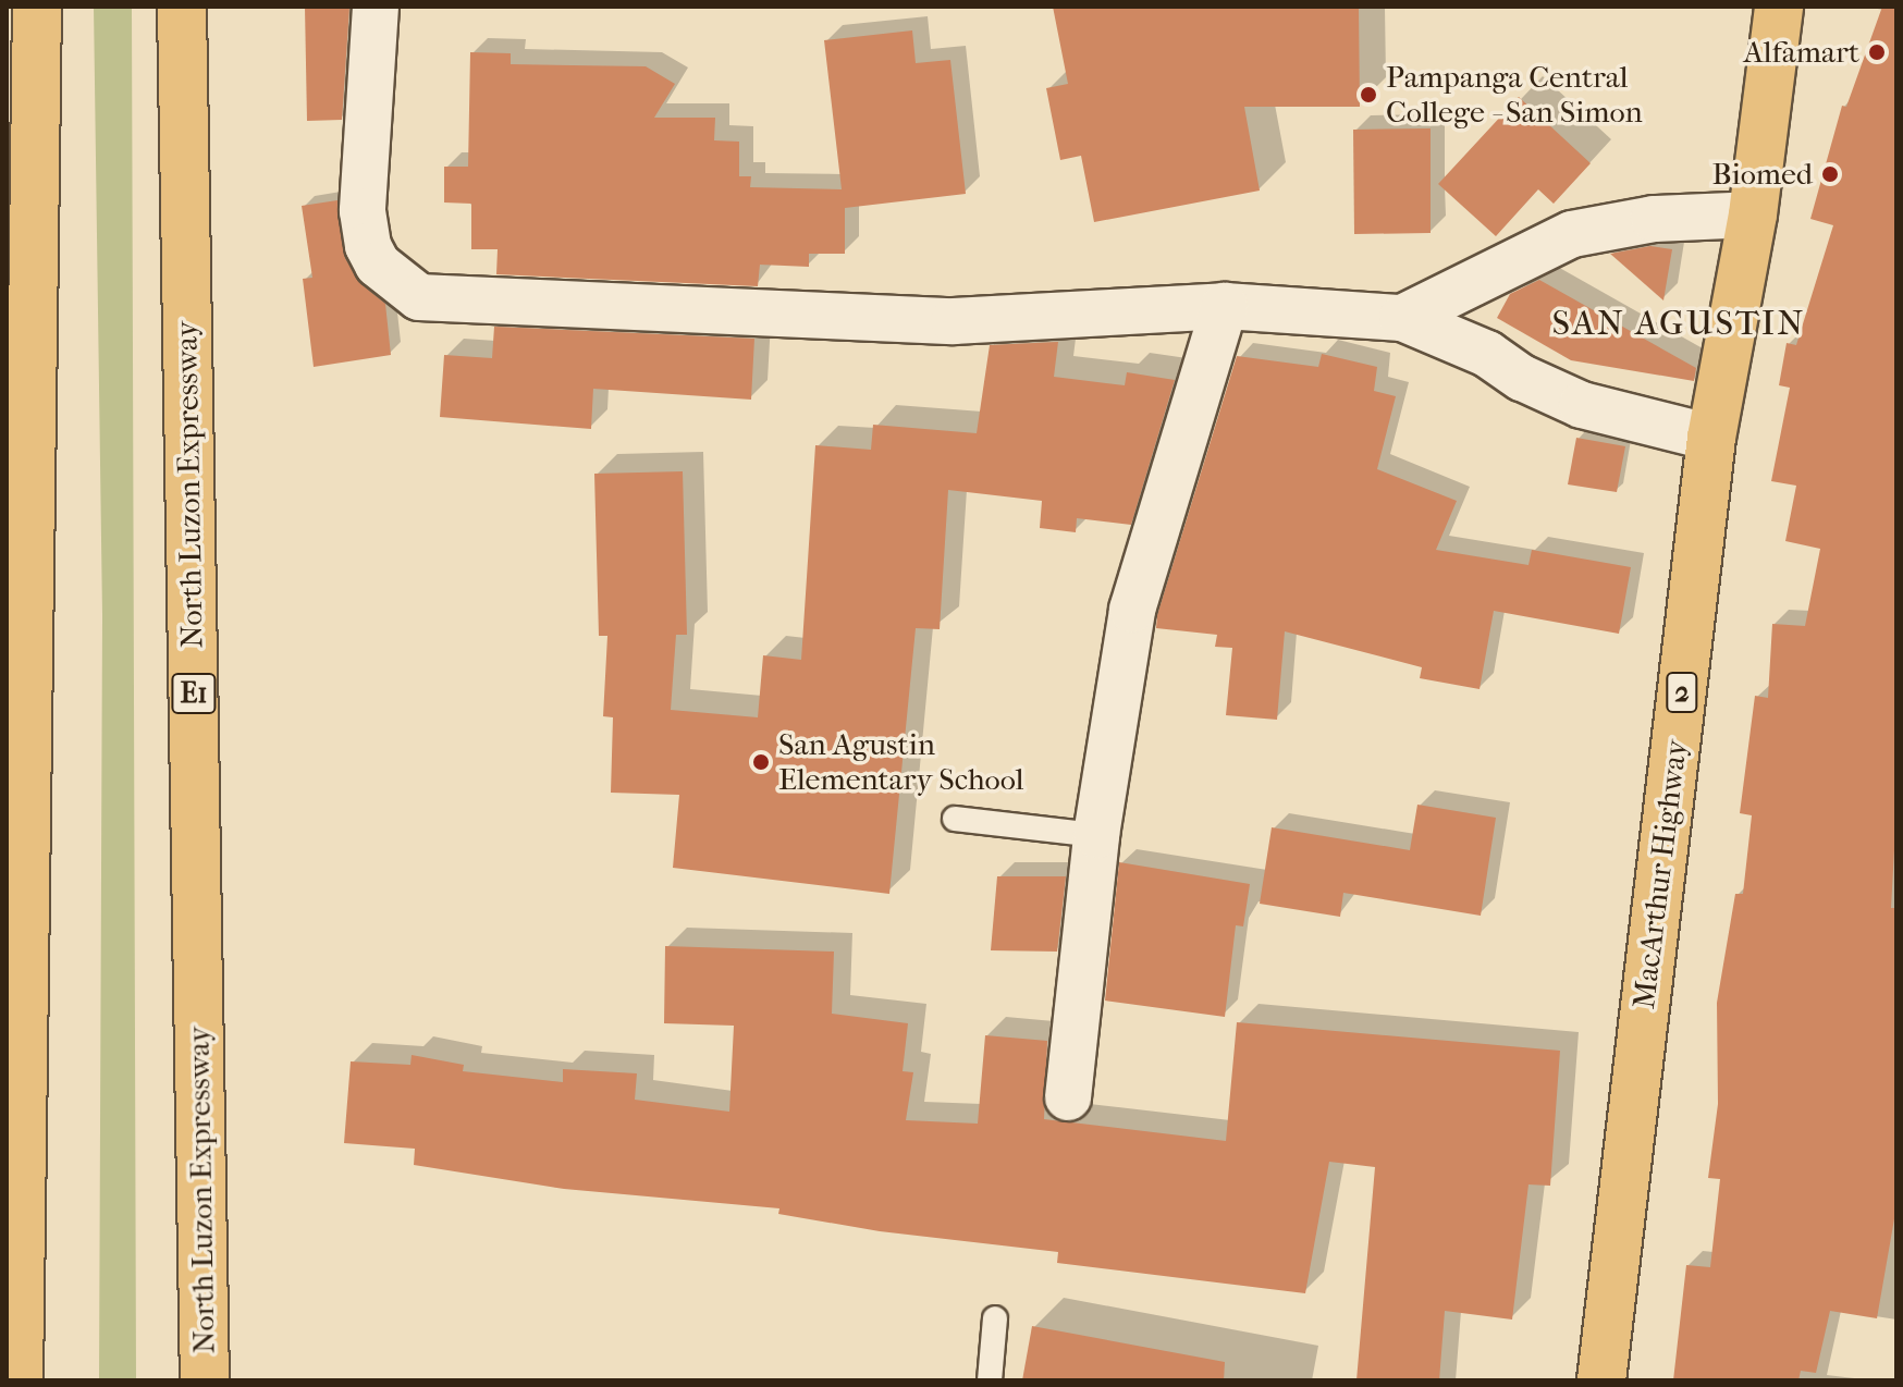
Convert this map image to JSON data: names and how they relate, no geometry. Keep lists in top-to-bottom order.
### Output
{
  "streets": {
    "highway": [
      "North Luzon Expressway",
      "2",
      "E1",
      "MacArthur Highway"
    ]
  },
  "districts": ["SAN AGUSTIN"],
  "places": [
    "Alfamart",
    "Pampanga Central College - San Simon",
    "Biomed",
    "San Agustin Elementary School"
  ]
}
